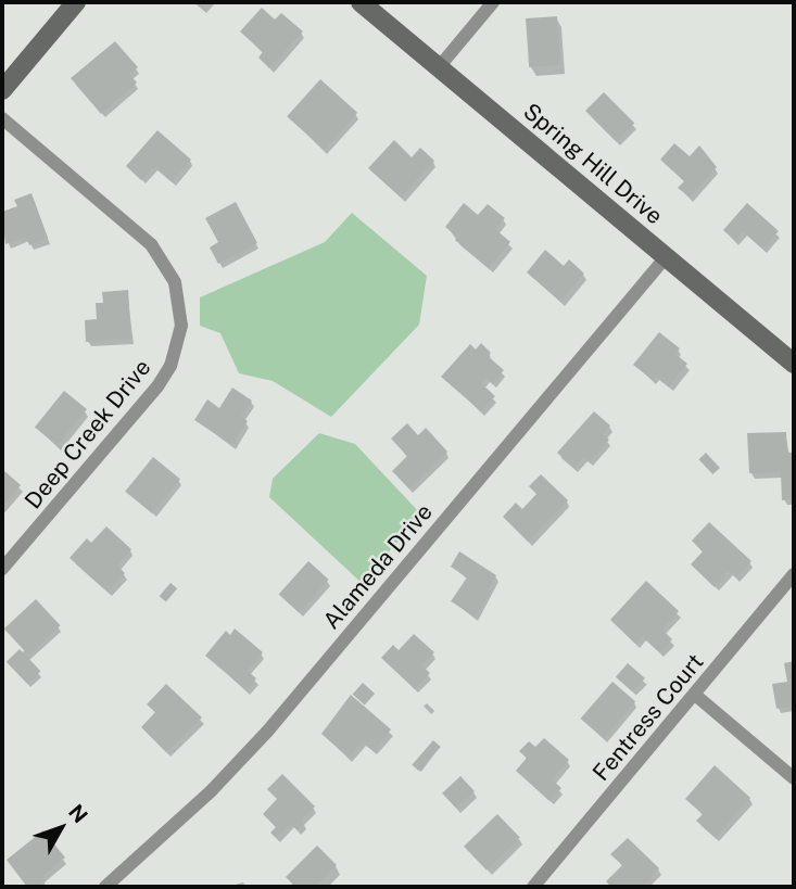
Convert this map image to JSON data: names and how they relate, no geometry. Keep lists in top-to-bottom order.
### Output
{
  "streets": {
    "main road": ["Spring Hill Drive"],
    "street": ["Deep Creek Drive", "Alameda Drive", "Fentress Court"]
  },
  "crossings": [
    ["Spring Hill Drive", "Alameda Drive"]
  ],
  "north": "top right"
}
